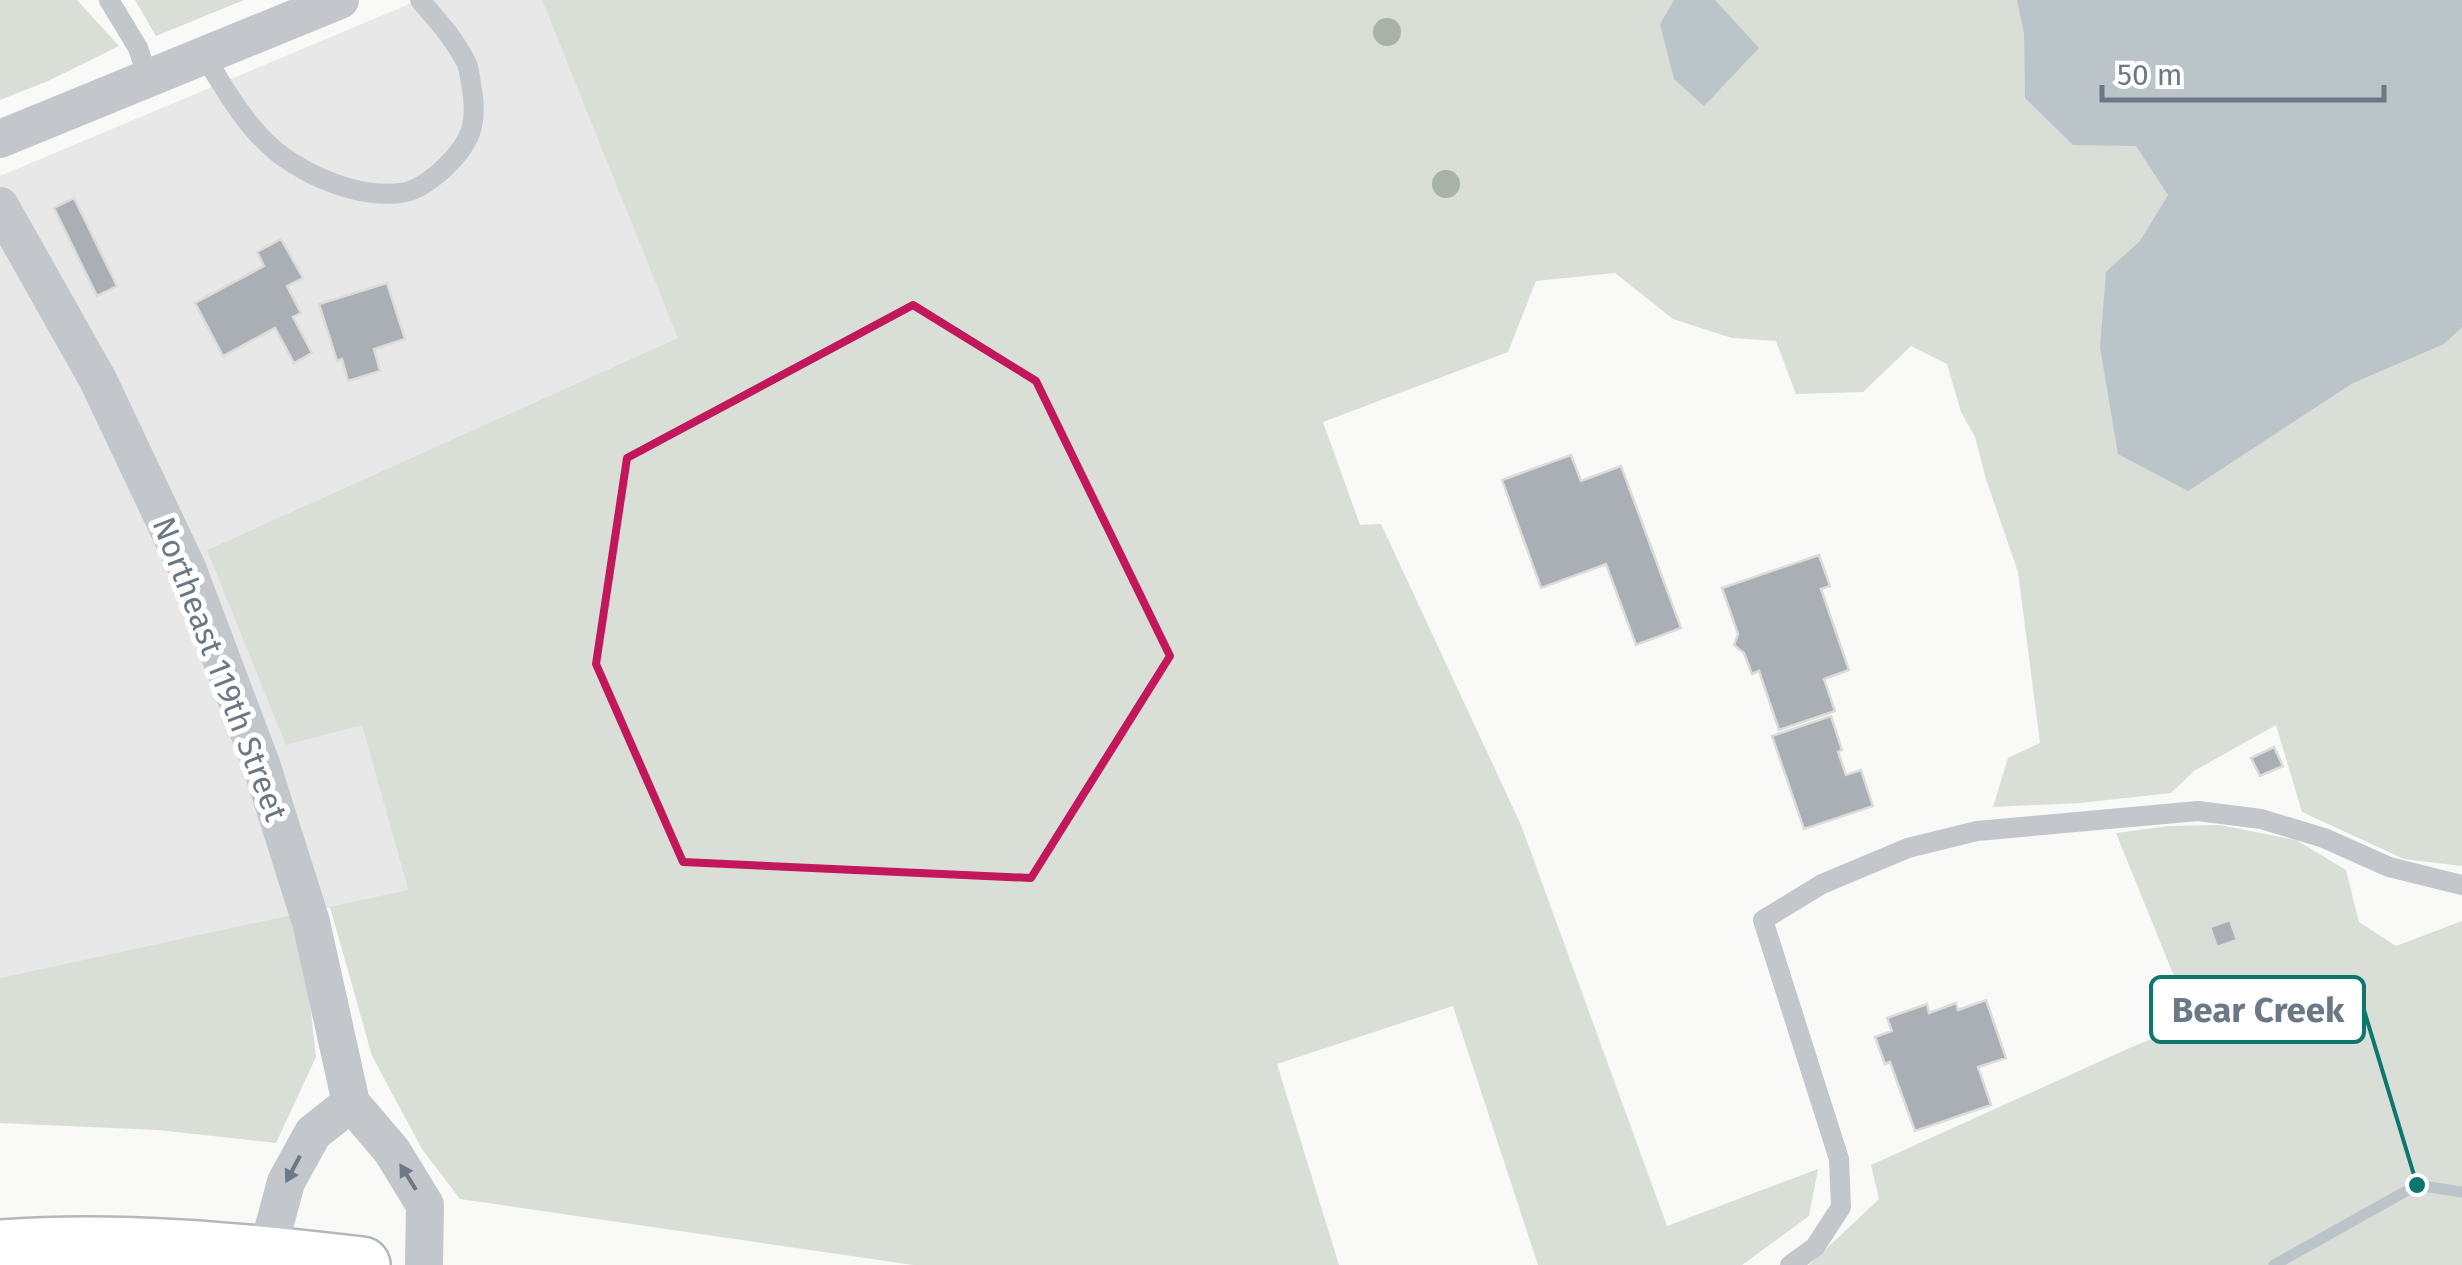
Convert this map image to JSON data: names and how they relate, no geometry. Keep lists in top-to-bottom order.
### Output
{
  "streets": {
    "street": ["Northeast 119th Street"]
  },
  "places": ["Bear Creek"],
  "scale_bar": "50 m"
}
